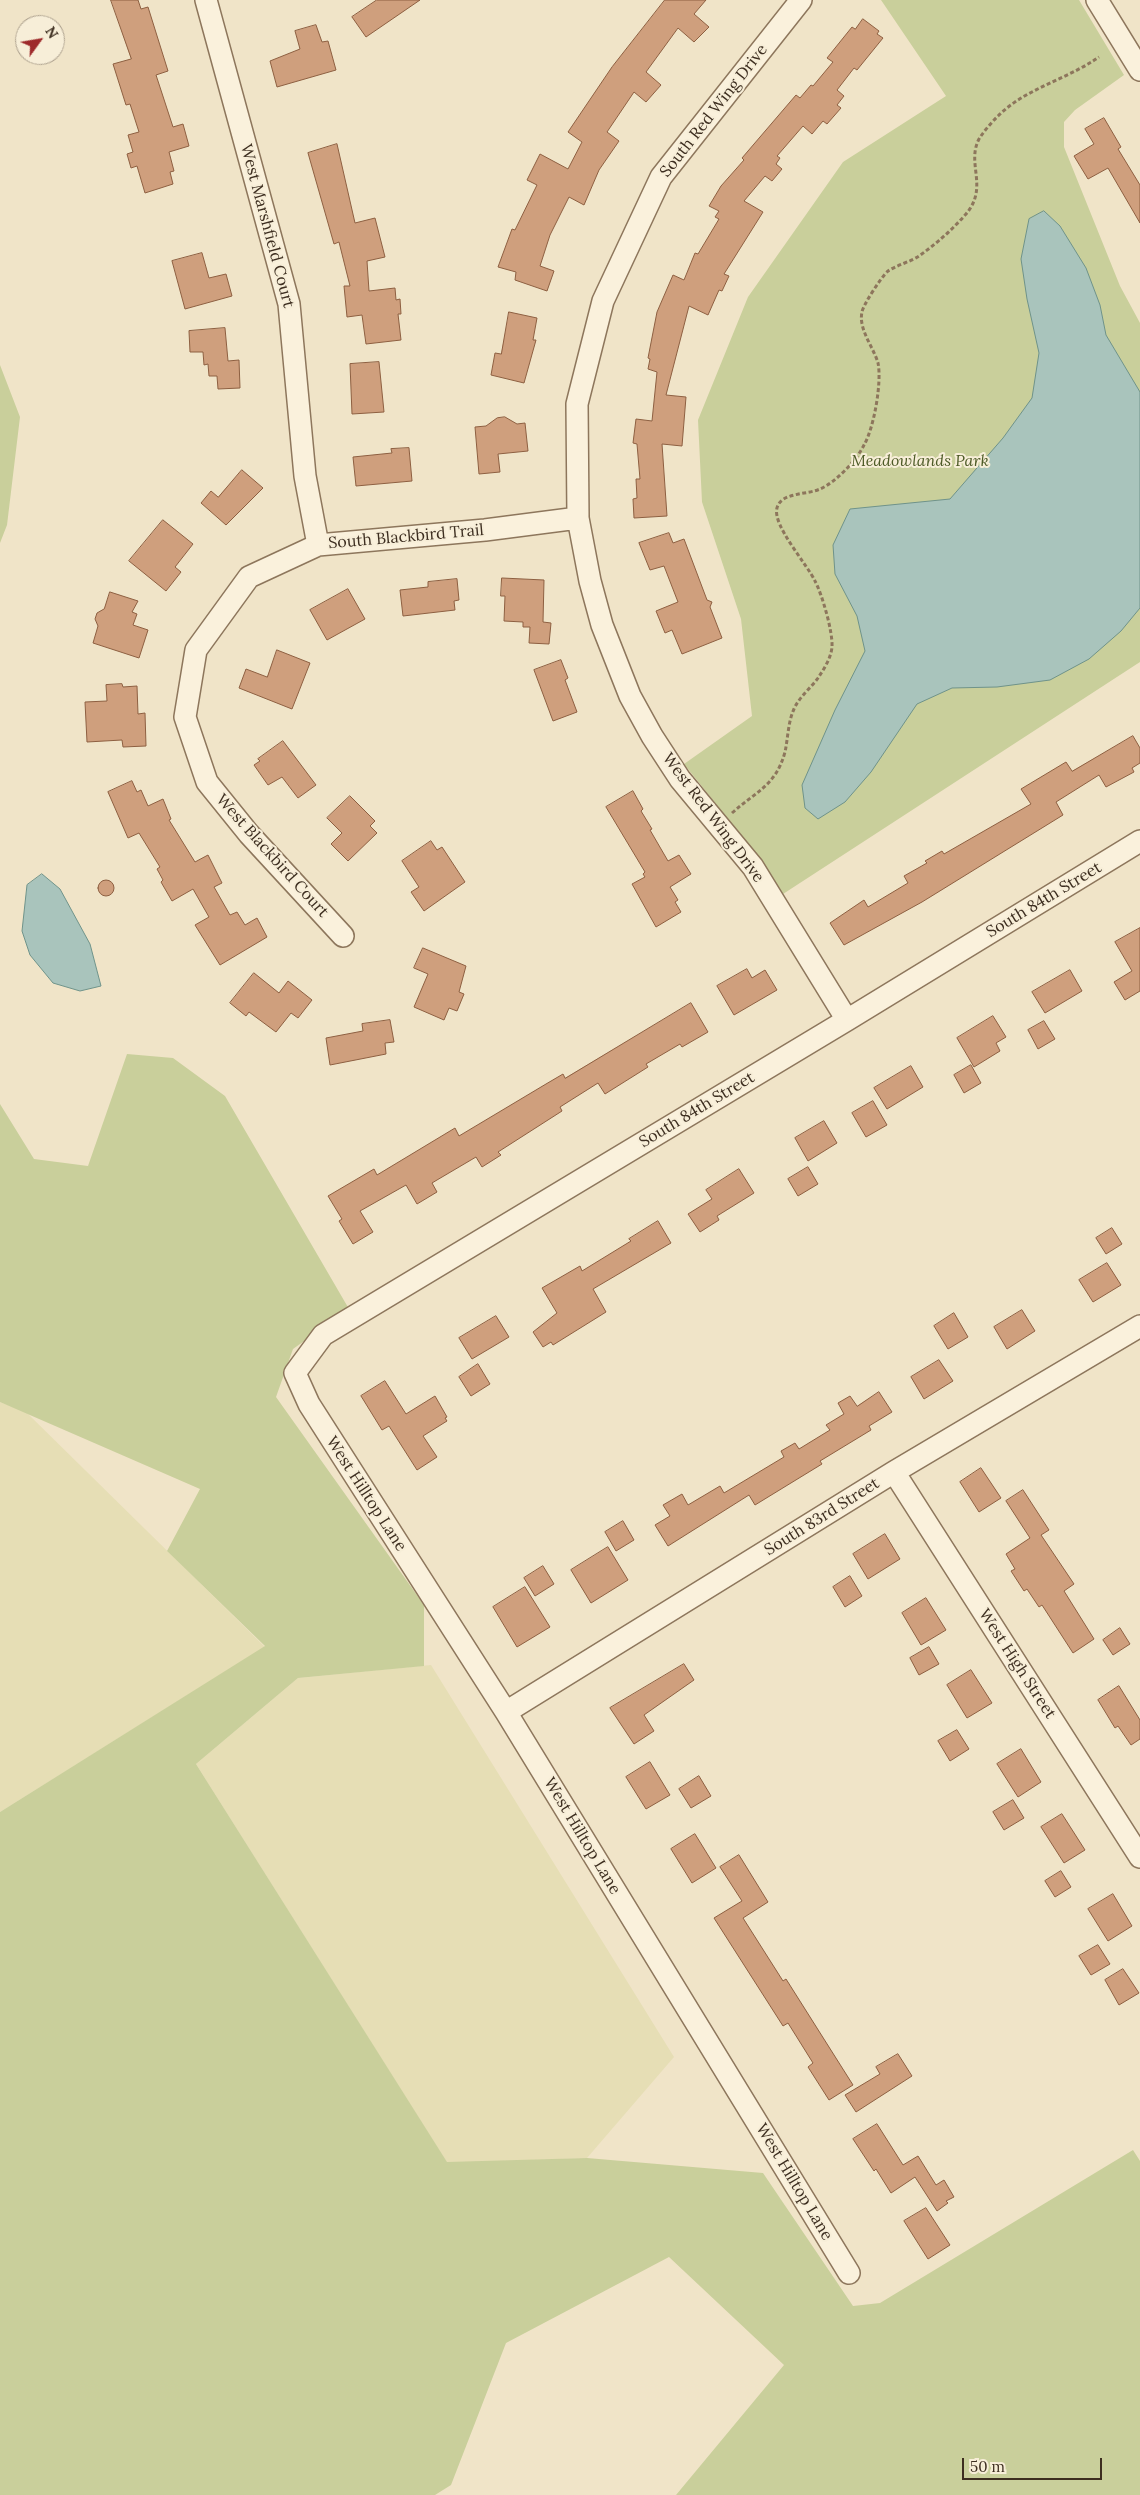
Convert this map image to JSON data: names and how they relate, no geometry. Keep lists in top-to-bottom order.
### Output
{
  "streets": {
    "street": [
      "South Red Wing Drive",
      "West Marshfield Court",
      "South Blackbird Trail",
      "West Red Wing Drive",
      "West Blackbird Court",
      "South 84th Street",
      "West Hilltop Lane",
      "South 83rd Street",
      "West High Street"
    ]
  },
  "crossings": [
    ["South Red Wing Drive", "South Blackbird Trail"],
    ["South Red Wing Drive", "West Red Wing Drive"],
    ["West Marshfield Court", "South Blackbird Trail"],
    ["South Blackbird Trail", "West Red Wing Drive"],
    ["South Blackbird Trail", "West Blackbird Court"],
    ["West Red Wing Drive", "South 84th Street"],
    ["South 84th Street", "West Hilltop Lane"],
    ["West Hilltop Lane", "South 83rd Street"],
    ["South 83rd Street", "West High Street"]
  ],
  "parks": ["Meadowlands Park"],
  "scale_bar": "50 m",
  "north": "top right"
}
